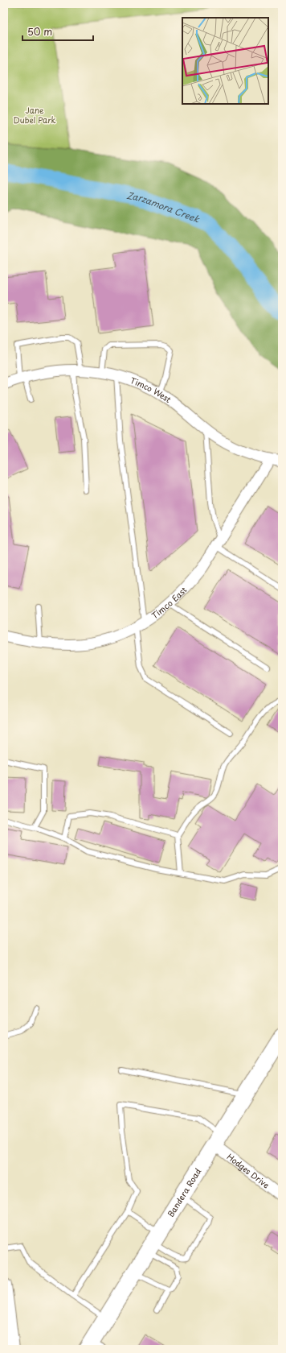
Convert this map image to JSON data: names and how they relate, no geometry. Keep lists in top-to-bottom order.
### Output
{
  "streets": {
    "main road": ["Bandera Road"],
    "street": ["Timco West", "Timco East", "Hodges Drive"]
  },
  "crossings": [
    ["Timco West", "Timco East"],
    ["Hodges Drive", "Bandera Road"]
  ],
  "water": ["Zarzamora Creek"],
  "parks": ["Jane Dubel Park"],
  "scale_bar": "50 m"
}
